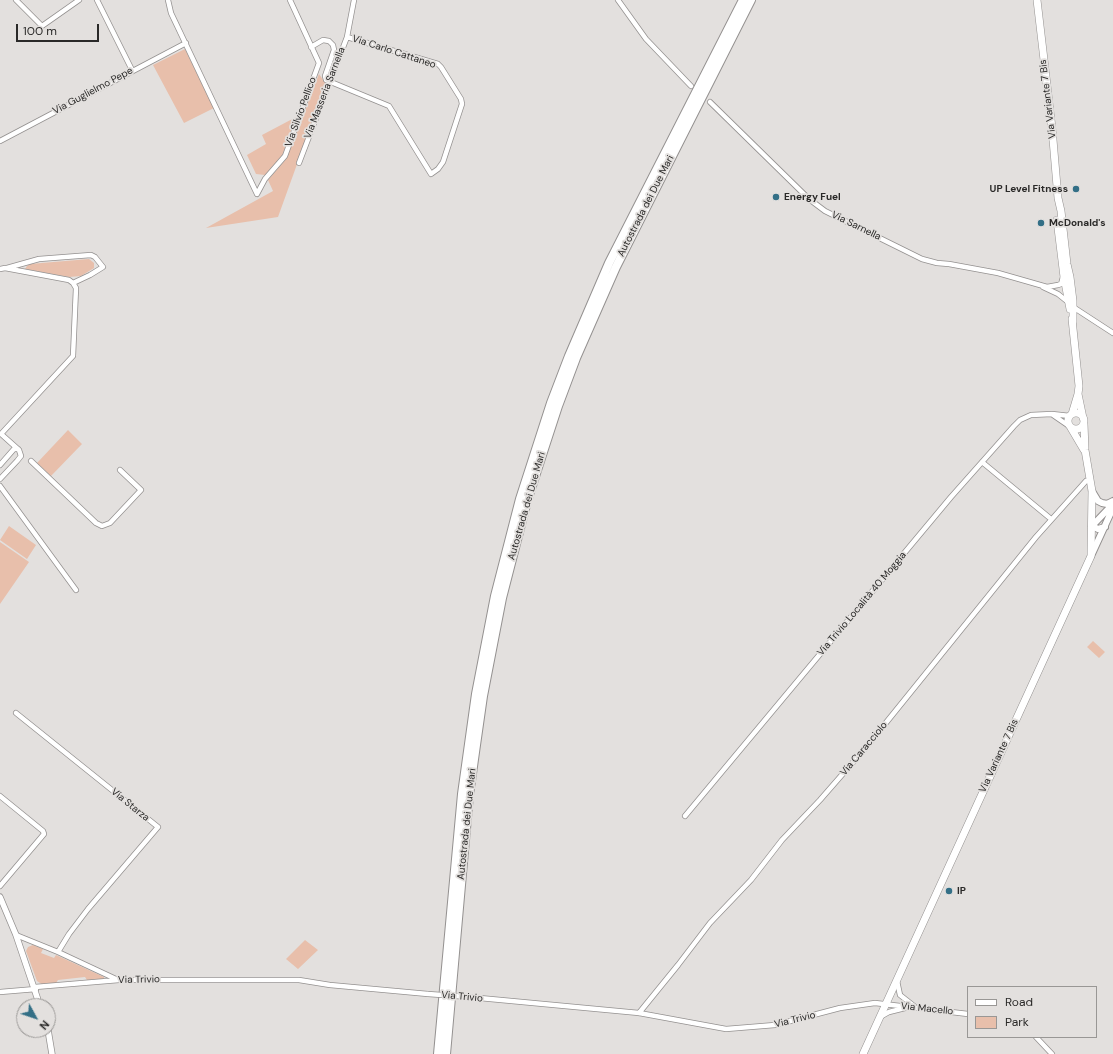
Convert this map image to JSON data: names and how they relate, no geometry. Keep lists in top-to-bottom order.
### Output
{
  "streets": {
    "highway": ["Autostrada dei Due Mari"],
    "main road": ["Via Variante 7 Bis"],
    "street": [
      "Via Carlo Cattaneo",
      "Via Guglielmo Pepe",
      "Via Masseria Sarnella",
      "Via Silvio Pellico",
      "Via Sarnella",
      "Via Trivio Località 40 Moggia",
      "Via Caracciolo",
      "Via Starza",
      "Via Trivio",
      "Via Macello"
    ]
  },
  "crossings": [
    ["Via Carlo Cattaneo", "Via Masseria Sarnella"],
    ["Via Carlo Cattaneo", "Via Silvio Pellico"],
    ["Via Guglielmo Pepe", "Via Silvio Pellico"],
    ["Via Masseria Sarnella", "Via Silvio Pellico"],
    ["Via Variante 7 Bis", "Via Trivio Località 40 Moggia"],
    ["Via Variante 7 Bis", "Via Trivio"],
    ["Via Variante 7 Bis", "Via Macello"],
    ["Via Caracciolo", "Via Trivio"],
    ["Via Trivio", "Via Macello"]
  ],
  "places": [
    "UP Level Fitness",
    "Energy Fuel",
    "McDonald's",
    "IP"
  ],
  "legend": ["Road", "Park"],
  "scale_bar": "100 m",
  "north": "bottom right"
}
